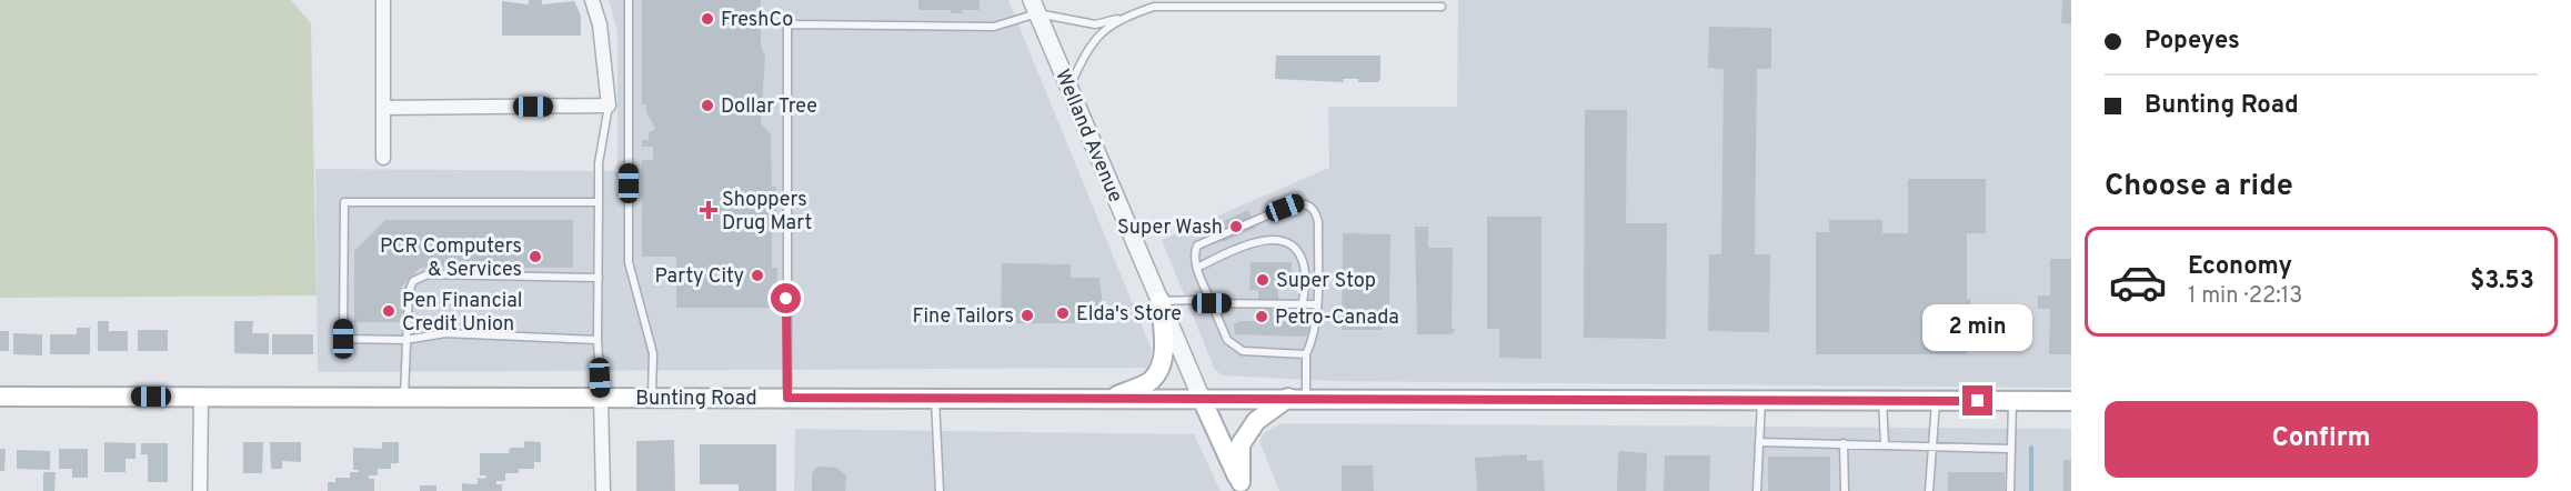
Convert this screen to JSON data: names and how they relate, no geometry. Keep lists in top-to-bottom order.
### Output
{
  "streets": {
    "main road": ["Welland Avenue", "Bunting Road"]
  },
  "crossings": [
    ["Welland Avenue", "Bunting Road"]
  ],
  "places": {
    "other": [
      "FreshCo",
      "Dollar Tree",
      "Super Wash",
      "PCR Computers & Services",
      "Party City",
      "Super Stop",
      "Pen Financial Credit Union",
      "Elda's Store",
      "Fine Tailors",
      "Petro-Canada"
    ],
    "health": ["Shoppers Drug Mart"]
  },
  "page": {
    "banner": ["Popeyes", "Bunting Road"],
    "heading": "Choose a ride",
    "list": [
      {
        "name": "Economy",
        "note": "1 min · 22:13",
        "value": "$3.53"
      }
    ],
    "bubble": "2 min",
    "buttons": "Confirm"
  }
}
